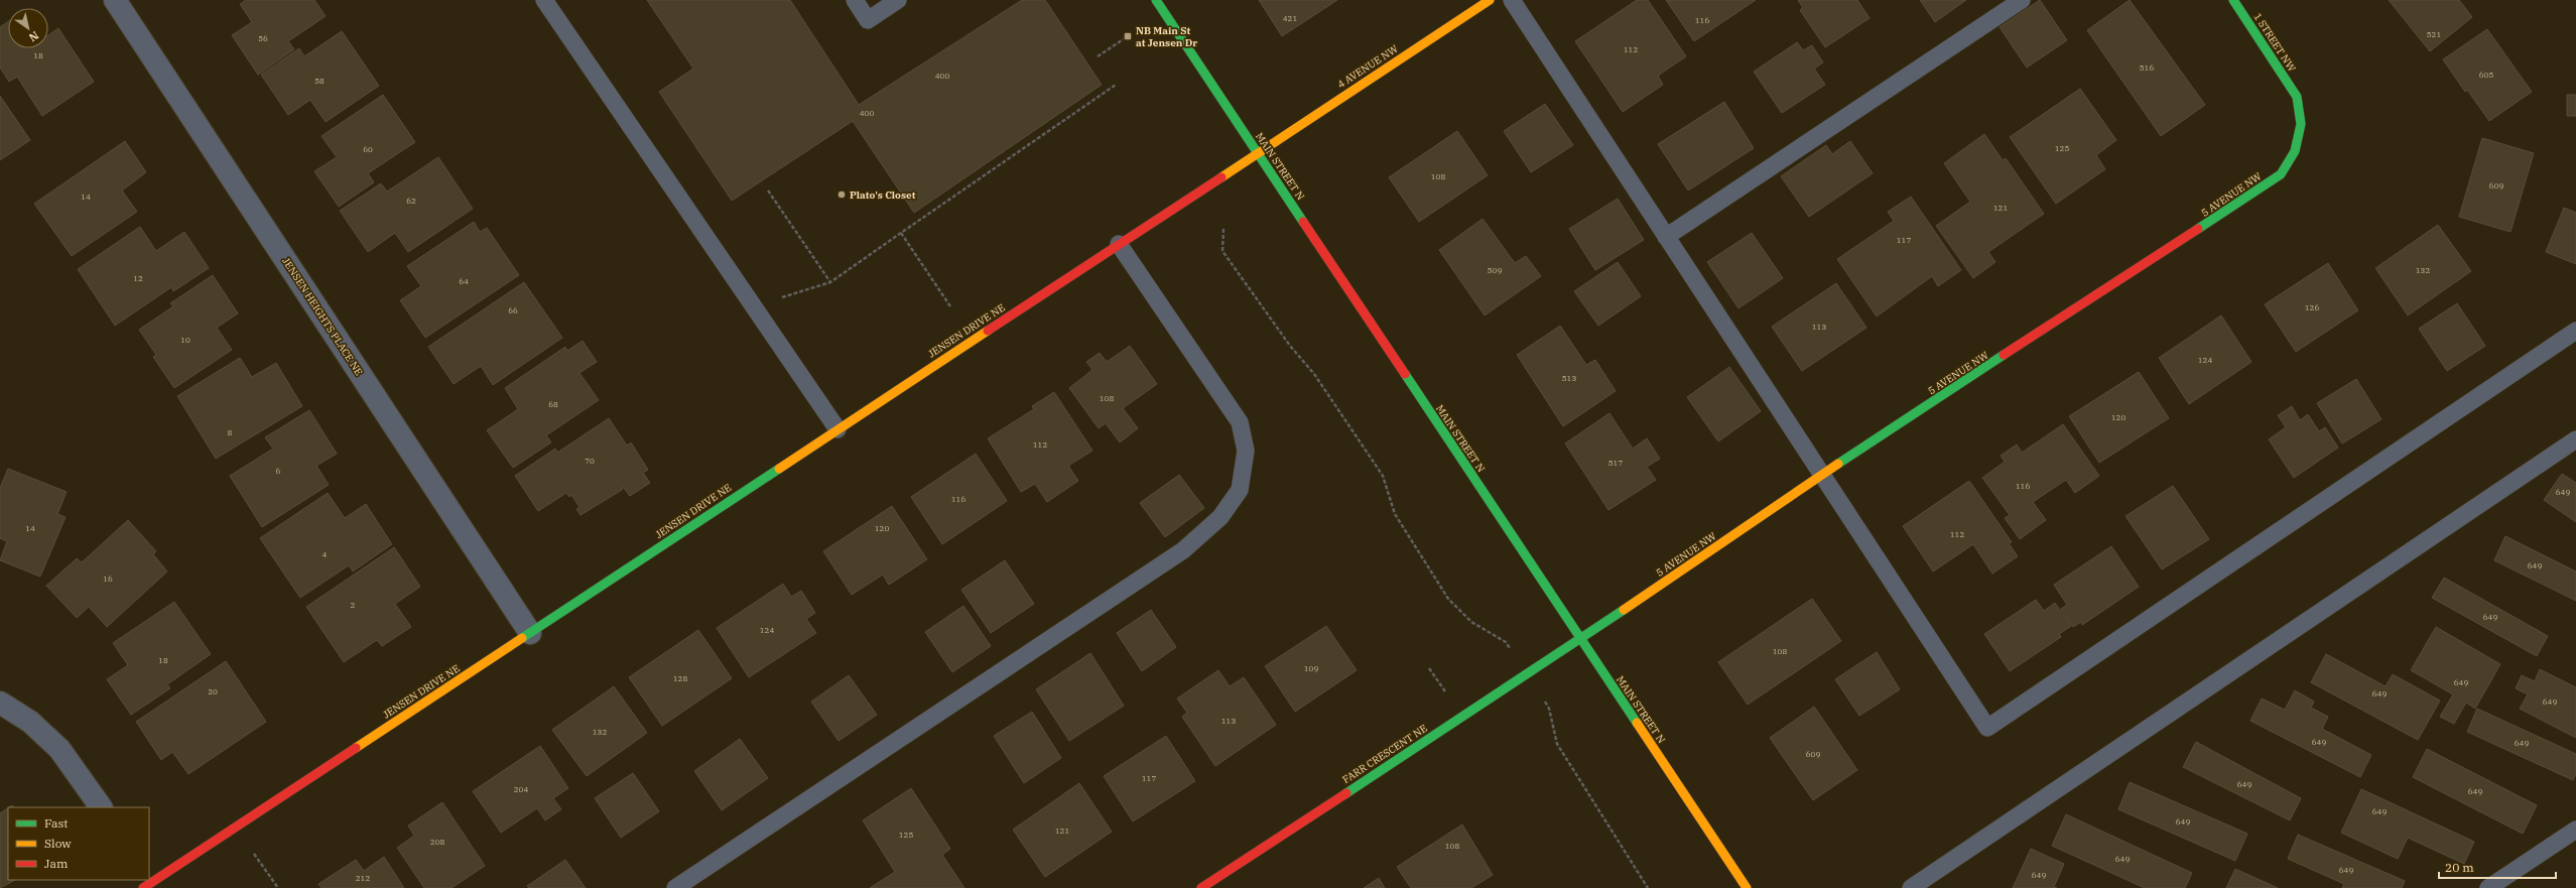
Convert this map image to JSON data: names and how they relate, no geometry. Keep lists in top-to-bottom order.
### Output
{
  "streets": {
    "street": [
      "1 STREET NW",
      "4 AVENUE NW",
      "MAIN STREET N",
      "5 AVENUE NW",
      "JENSEN HEIGHTS PLACE NE",
      "JENSEN DRIVE NE",
      "FARR CRESCENT NE"
    ]
  },
  "crossings": [
    ["1 STREET NW", "5 AVENUE NW"],
    ["4 AVENUE NW", "MAIN STREET N"],
    ["4 AVENUE NW", "JENSEN DRIVE NE"],
    ["MAIN STREET N", "5 AVENUE NW"],
    ["MAIN STREET N", "JENSEN DRIVE NE"],
    ["MAIN STREET N", "FARR CRESCENT NE"],
    ["5 AVENUE NW", "FARR CRESCENT NE"],
    ["JENSEN HEIGHTS PLACE NE", "JENSEN DRIVE NE"]
  ],
  "places": {
    "transit": ["NB Main St at Jensen Dr"],
    "other": ["Plato's Closet"]
  },
  "house_numbers": [
    "421",
    "116",
    "521",
    "56",
    "112",
    "18",
    "516",
    "605",
    "400",
    "58",
    "400",
    "125",
    "60",
    "108",
    "609",
    "14",
    "62",
    "121",
    "117",
    "509",
    "132",
    "12",
    "64",
    "126",
    "66",
    "113",
    "10",
    "124",
    "513",
    "108",
    "68",
    "120",
    "8",
    "112",
    "70",
    "517",
    "6",
    "116",
    "649",
    "116",
    "14",
    "120",
    "112",
    "4",
    "649",
    "16",
    "2",
    "649",
    "124",
    "108",
    "18",
    "109",
    "128",
    "649",
    "20",
    "649",
    "649",
    "113",
    "132",
    "649",
    "649",
    "609",
    "117",
    "649",
    "204",
    "649",
    "649",
    "649",
    "121",
    "125",
    "208",
    "108",
    "649",
    "649",
    "649",
    "212"
  ],
  "legend": ["Fast", "Slow", "Jam"],
  "scale_bar": "20 m",
  "north": "bottom right"
}
